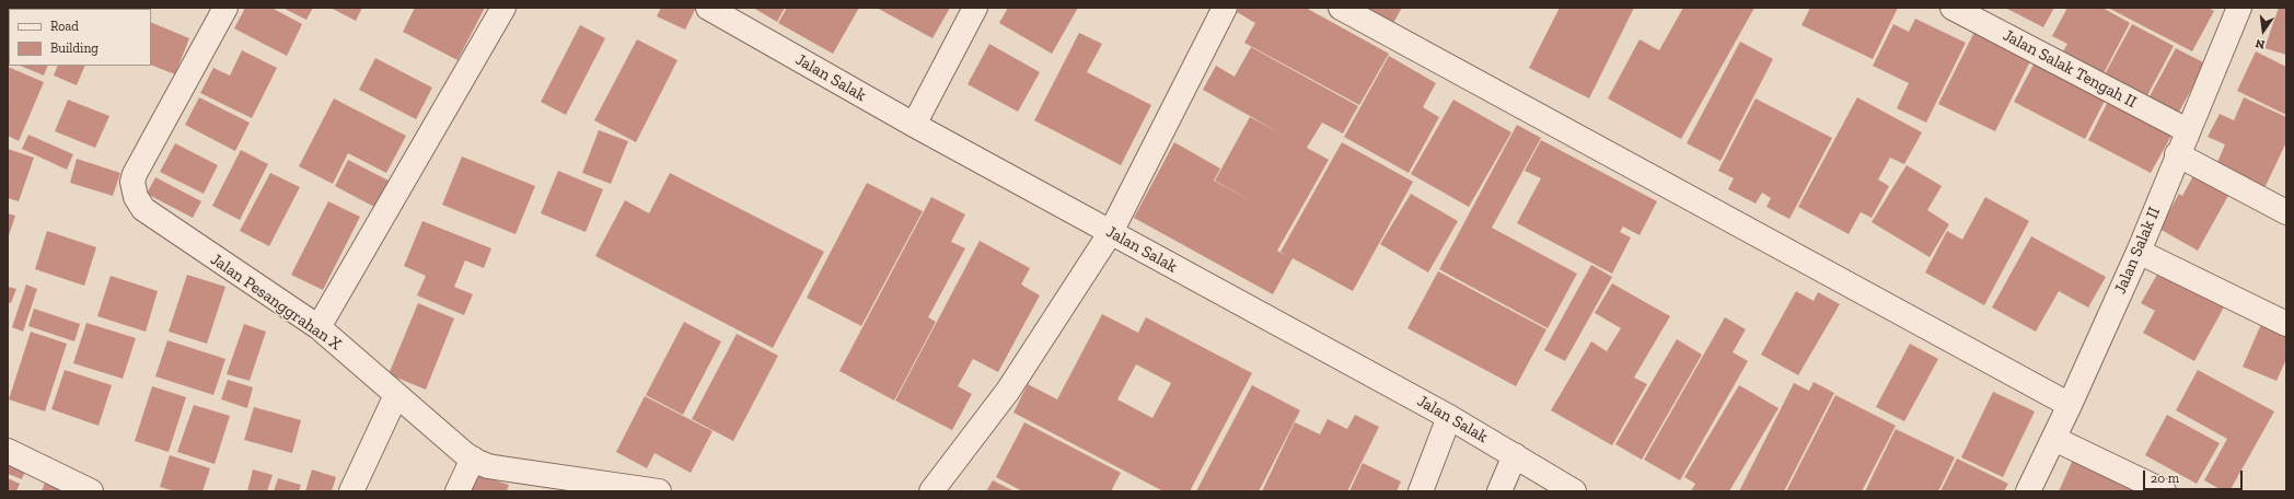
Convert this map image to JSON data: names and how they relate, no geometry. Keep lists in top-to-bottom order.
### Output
{
  "streets": {
    "street": [
      "Jalan Salak Tengah II",
      "Jalan Salak",
      "Jalan Salak II",
      "Jalan Pesanggrahan X"
    ]
  },
  "crossings": [
    ["Jalan Salak Tengah II", "Jalan Salak II"]
  ],
  "legend": ["Road", "Building"],
  "scale_bar": "20 m",
  "north": "bottom"
}
